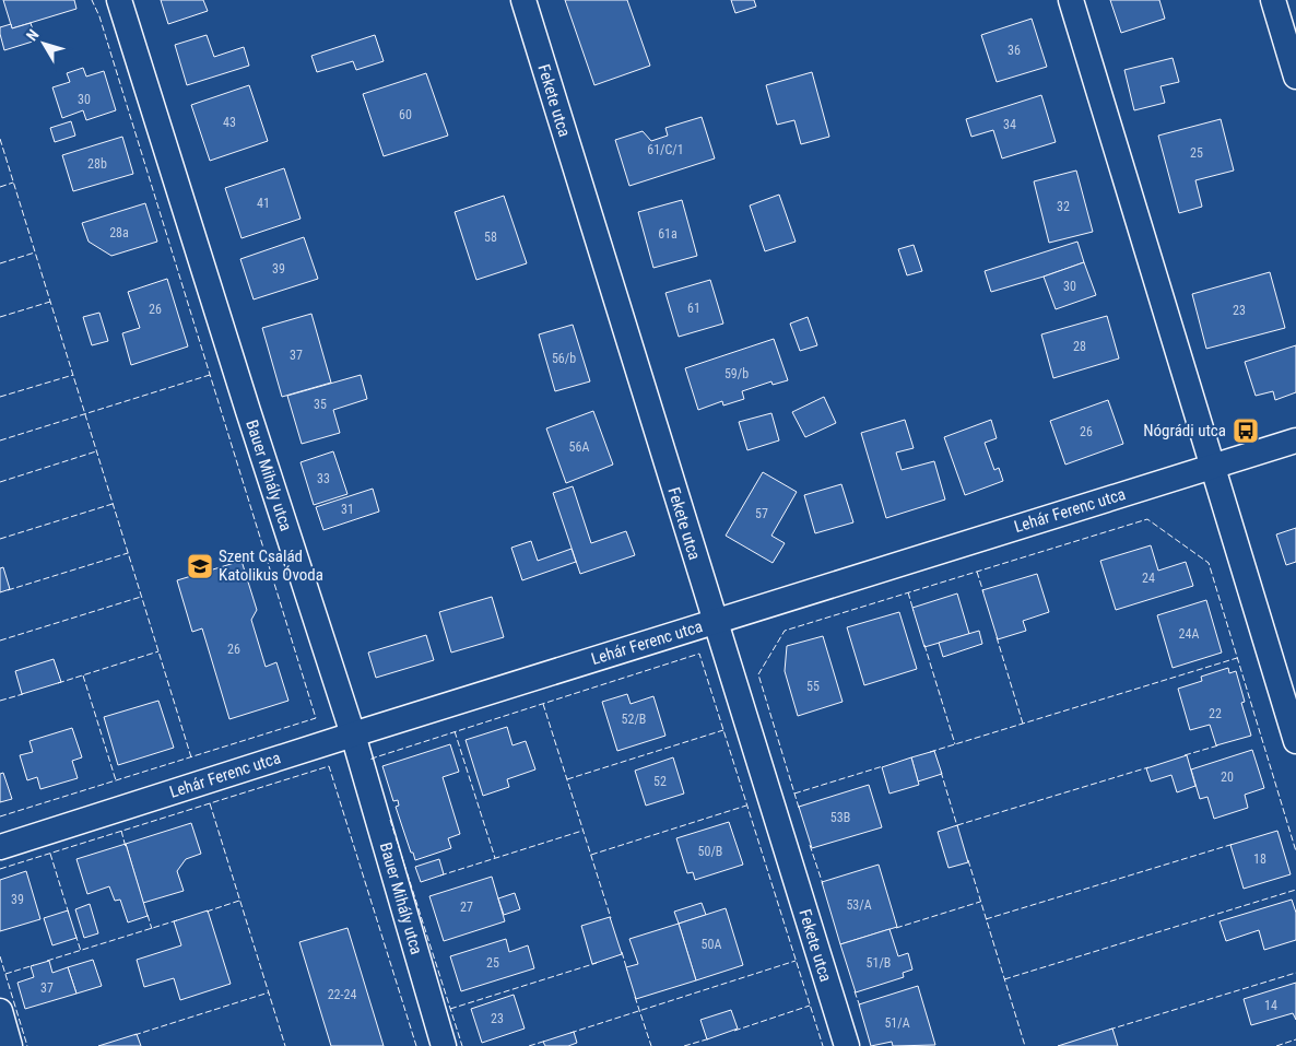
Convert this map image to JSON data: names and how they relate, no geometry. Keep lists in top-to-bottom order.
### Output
{
  "streets": {
    "street": ["Fekete utca", "Bauer Mihály utca", "Lehár Ferenc utca"]
  },
  "crossings": [
    ["Fekete utca", "Lehár Ferenc utca"],
    ["Bauer Mihály utca", "Lehár Ferenc utca"]
  ],
  "places": {
    "bus stop": ["Nógrádi utca"],
    "school or university": ["Szent Család Katolikus Óvoda"]
  },
  "house_numbers": [
    "36",
    "30",
    "60",
    "43",
    "34",
    "61/C/1",
    "25",
    "28b",
    "41",
    "32",
    "28a",
    "61a",
    "58",
    "39",
    "30",
    "61",
    "26",
    "23",
    "28",
    "37",
    "56/b",
    "59/b",
    "35",
    "26",
    "56A",
    "33",
    "31",
    "57",
    "24",
    "24A",
    "26",
    "55",
    "22",
    "52/B",
    "20",
    "52",
    "53B",
    "50/B",
    "18",
    "39",
    "53/A",
    "27",
    "50A",
    "25",
    "51/B",
    "37",
    "22-24",
    "14",
    "23",
    "51/A"
  ],
  "north": "top left"
}
